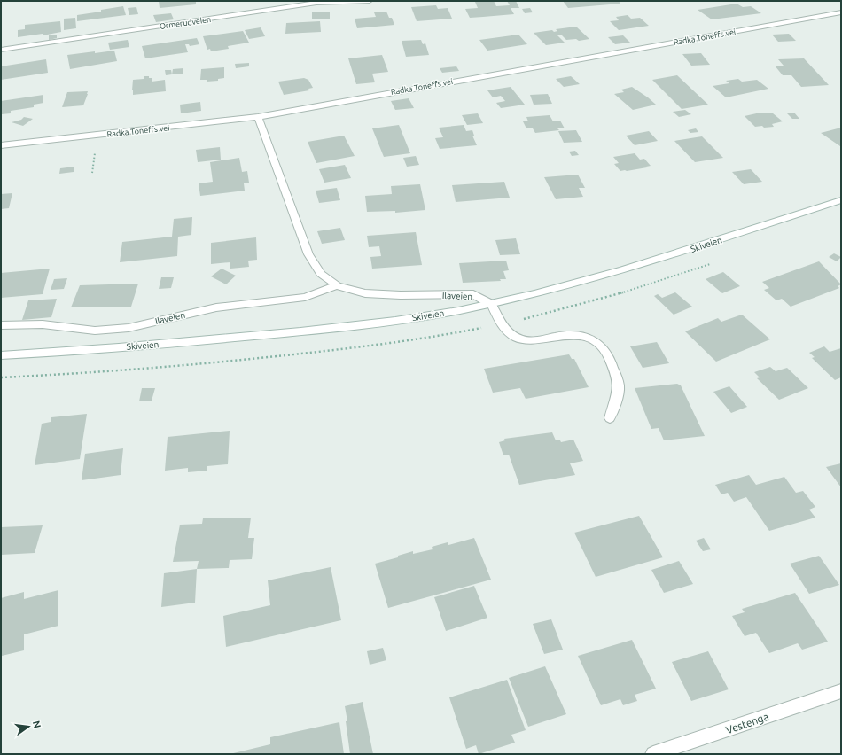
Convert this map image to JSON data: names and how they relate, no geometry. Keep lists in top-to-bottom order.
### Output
{
  "streets": {
    "street": [
      "Ormerudveien",
      "Radka Toneffs vei",
      "Skiveien",
      "Ilaveien",
      "Vestenga"
    ]
  },
  "crossings": [
    ["Radka Toneffs vei", "Ilaveien"],
    ["Skiveien", "Ilaveien"]
  ],
  "north": "right"
}
